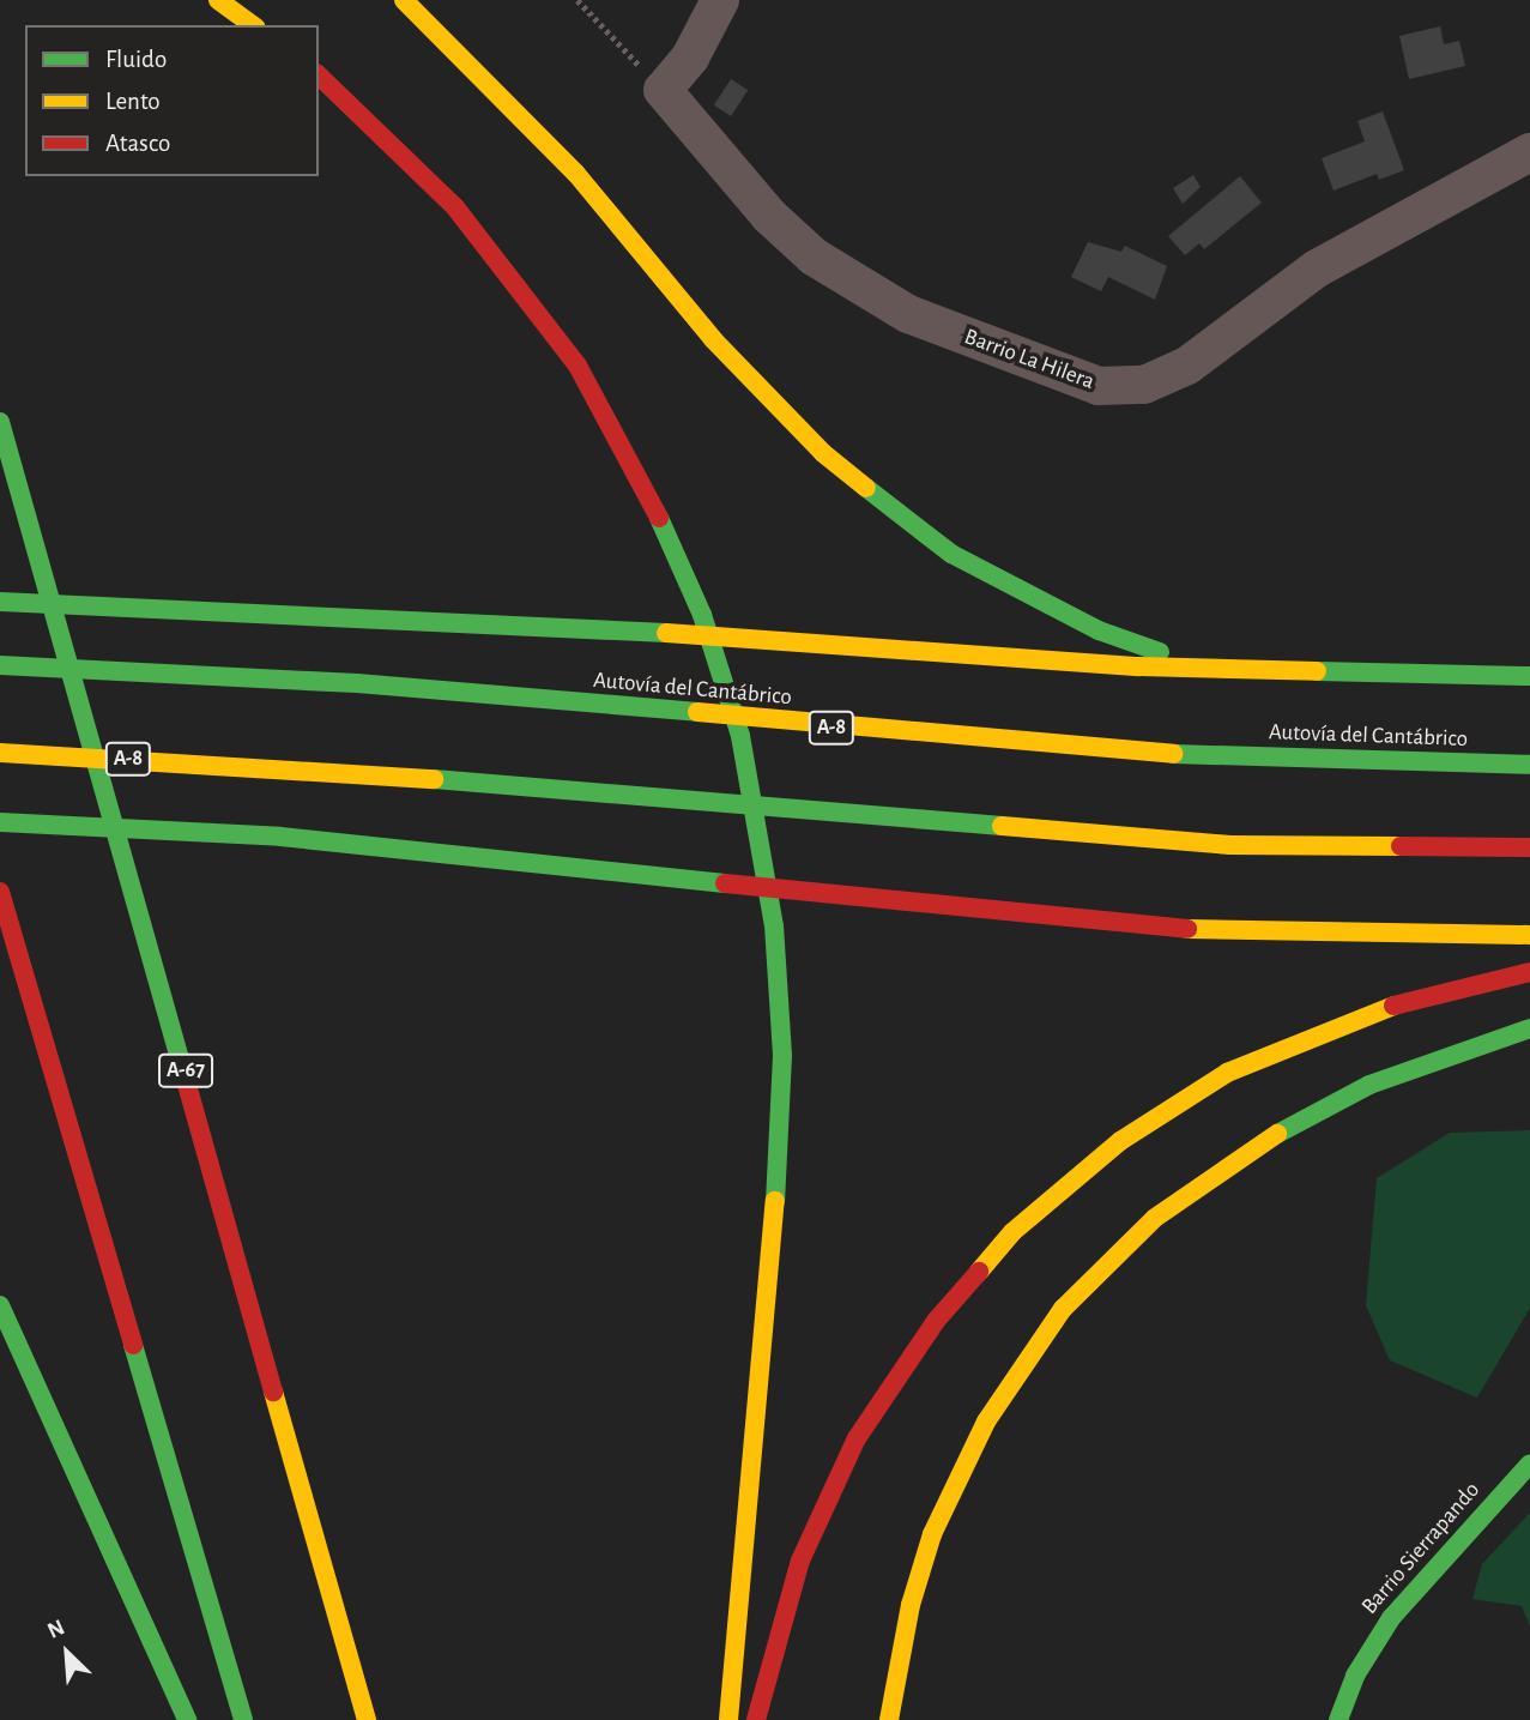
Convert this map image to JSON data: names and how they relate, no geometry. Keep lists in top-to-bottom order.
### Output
{
  "streets": {
    "main road": [
      "Autovía del Cantábrico",
      "A-8",
      "A-67",
      "Barrio Sierrapando"
    ],
    "street": ["Barrio La Hilera"]
  },
  "legend": ["Fluido", "Lento", "Atasco"],
  "north": "top left"
}
